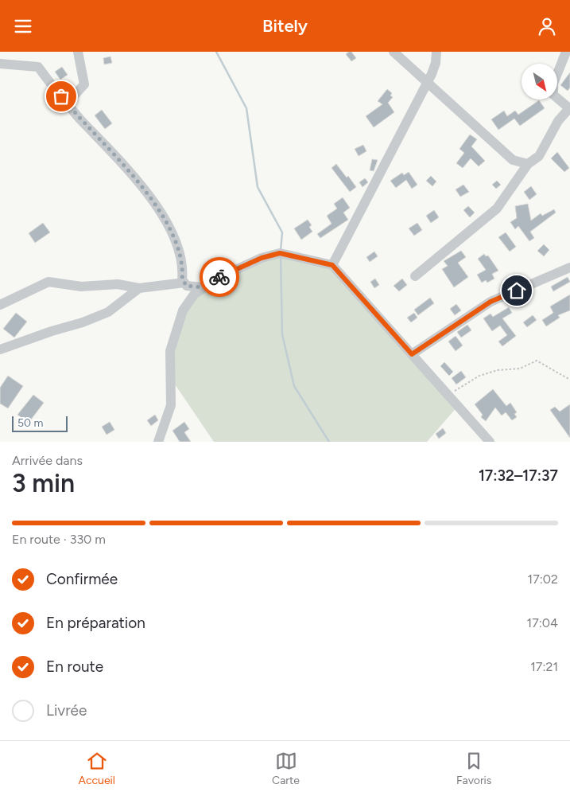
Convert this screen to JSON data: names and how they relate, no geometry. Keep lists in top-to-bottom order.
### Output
{
  "scale_bar": "50 m",
  "north": "bottom right",
  "page": {
    "header": "Bitely",
    "scale": "50 m",
    "heading": ["3 min", "Arrivée dans", "17:32–17:37"],
    "bar": "En route · 330 m",
    "list": [
      ["Confirmée", "17:02"],
      ["En préparation", "17:04"],
      ["En route", "17:21"],
      "Livrée"
    ],
    "tabs": ["Accueil", "Carte", "Favoris"]
  }
}
